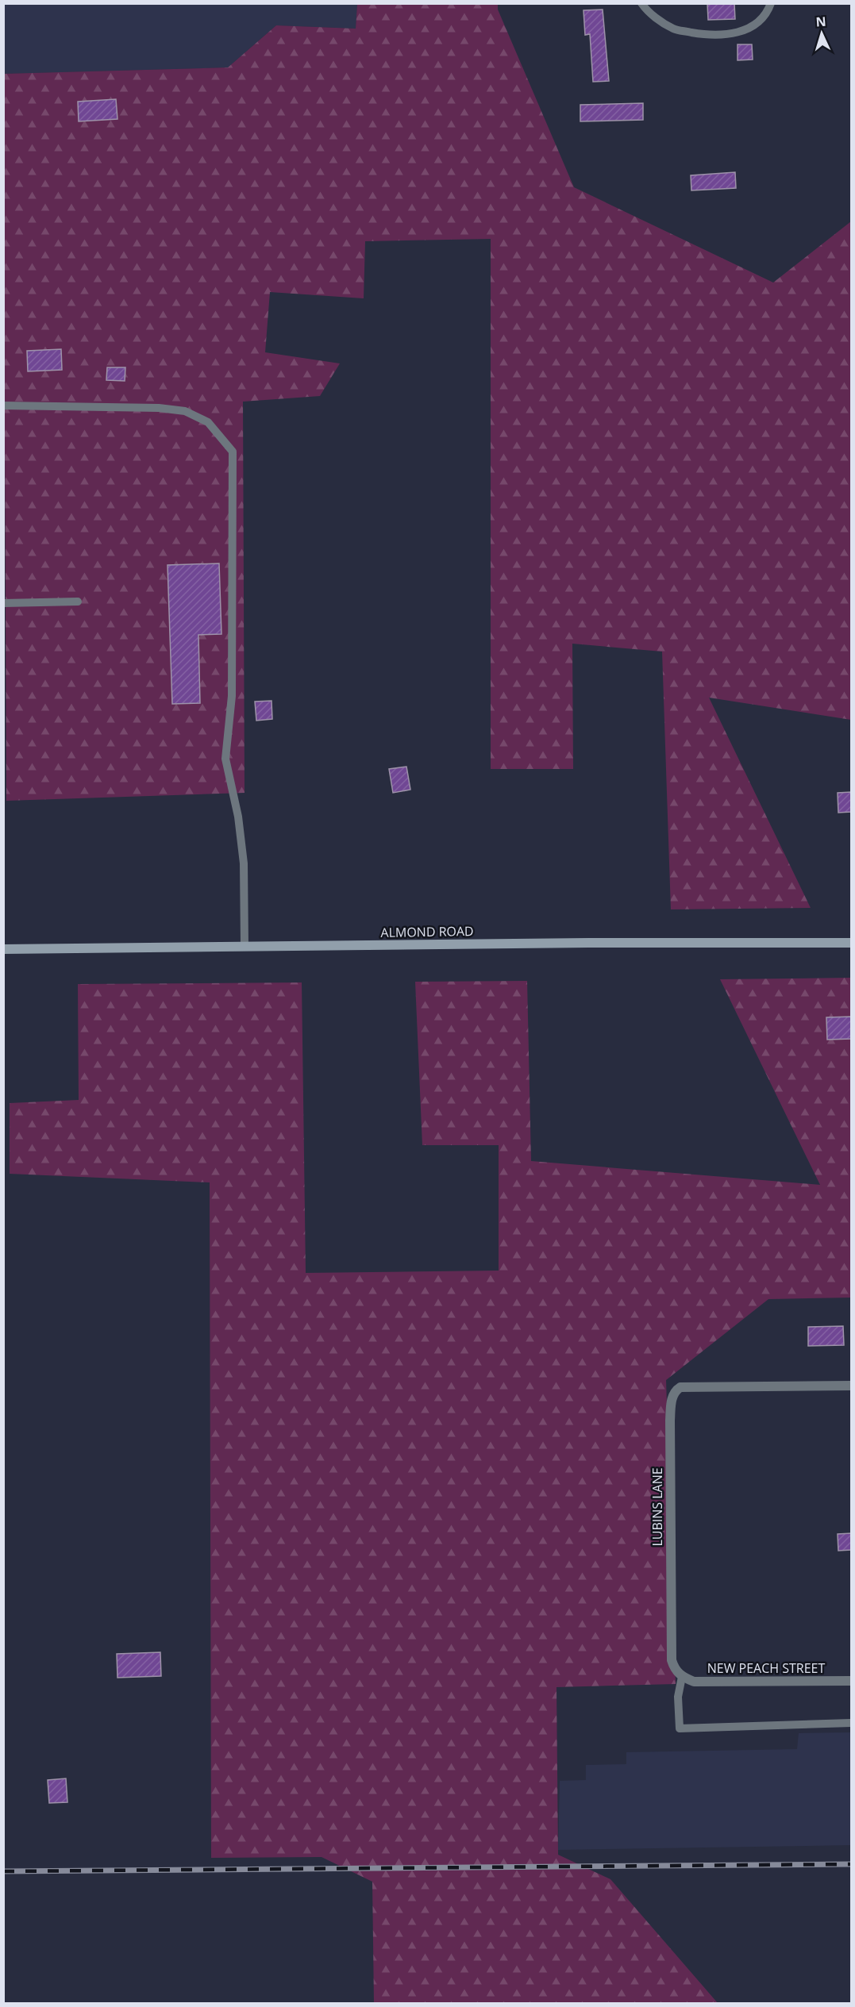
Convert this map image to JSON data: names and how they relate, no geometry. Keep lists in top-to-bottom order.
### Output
{
  "streets": {
    "main road": ["ALMOND ROAD"],
    "street": ["LUBINS LANE", "NEW PEACH STREET"]
  },
  "crossings": [
    ["LUBINS LANE", "NEW PEACH STREET"]
  ],
  "north": "top"
}
